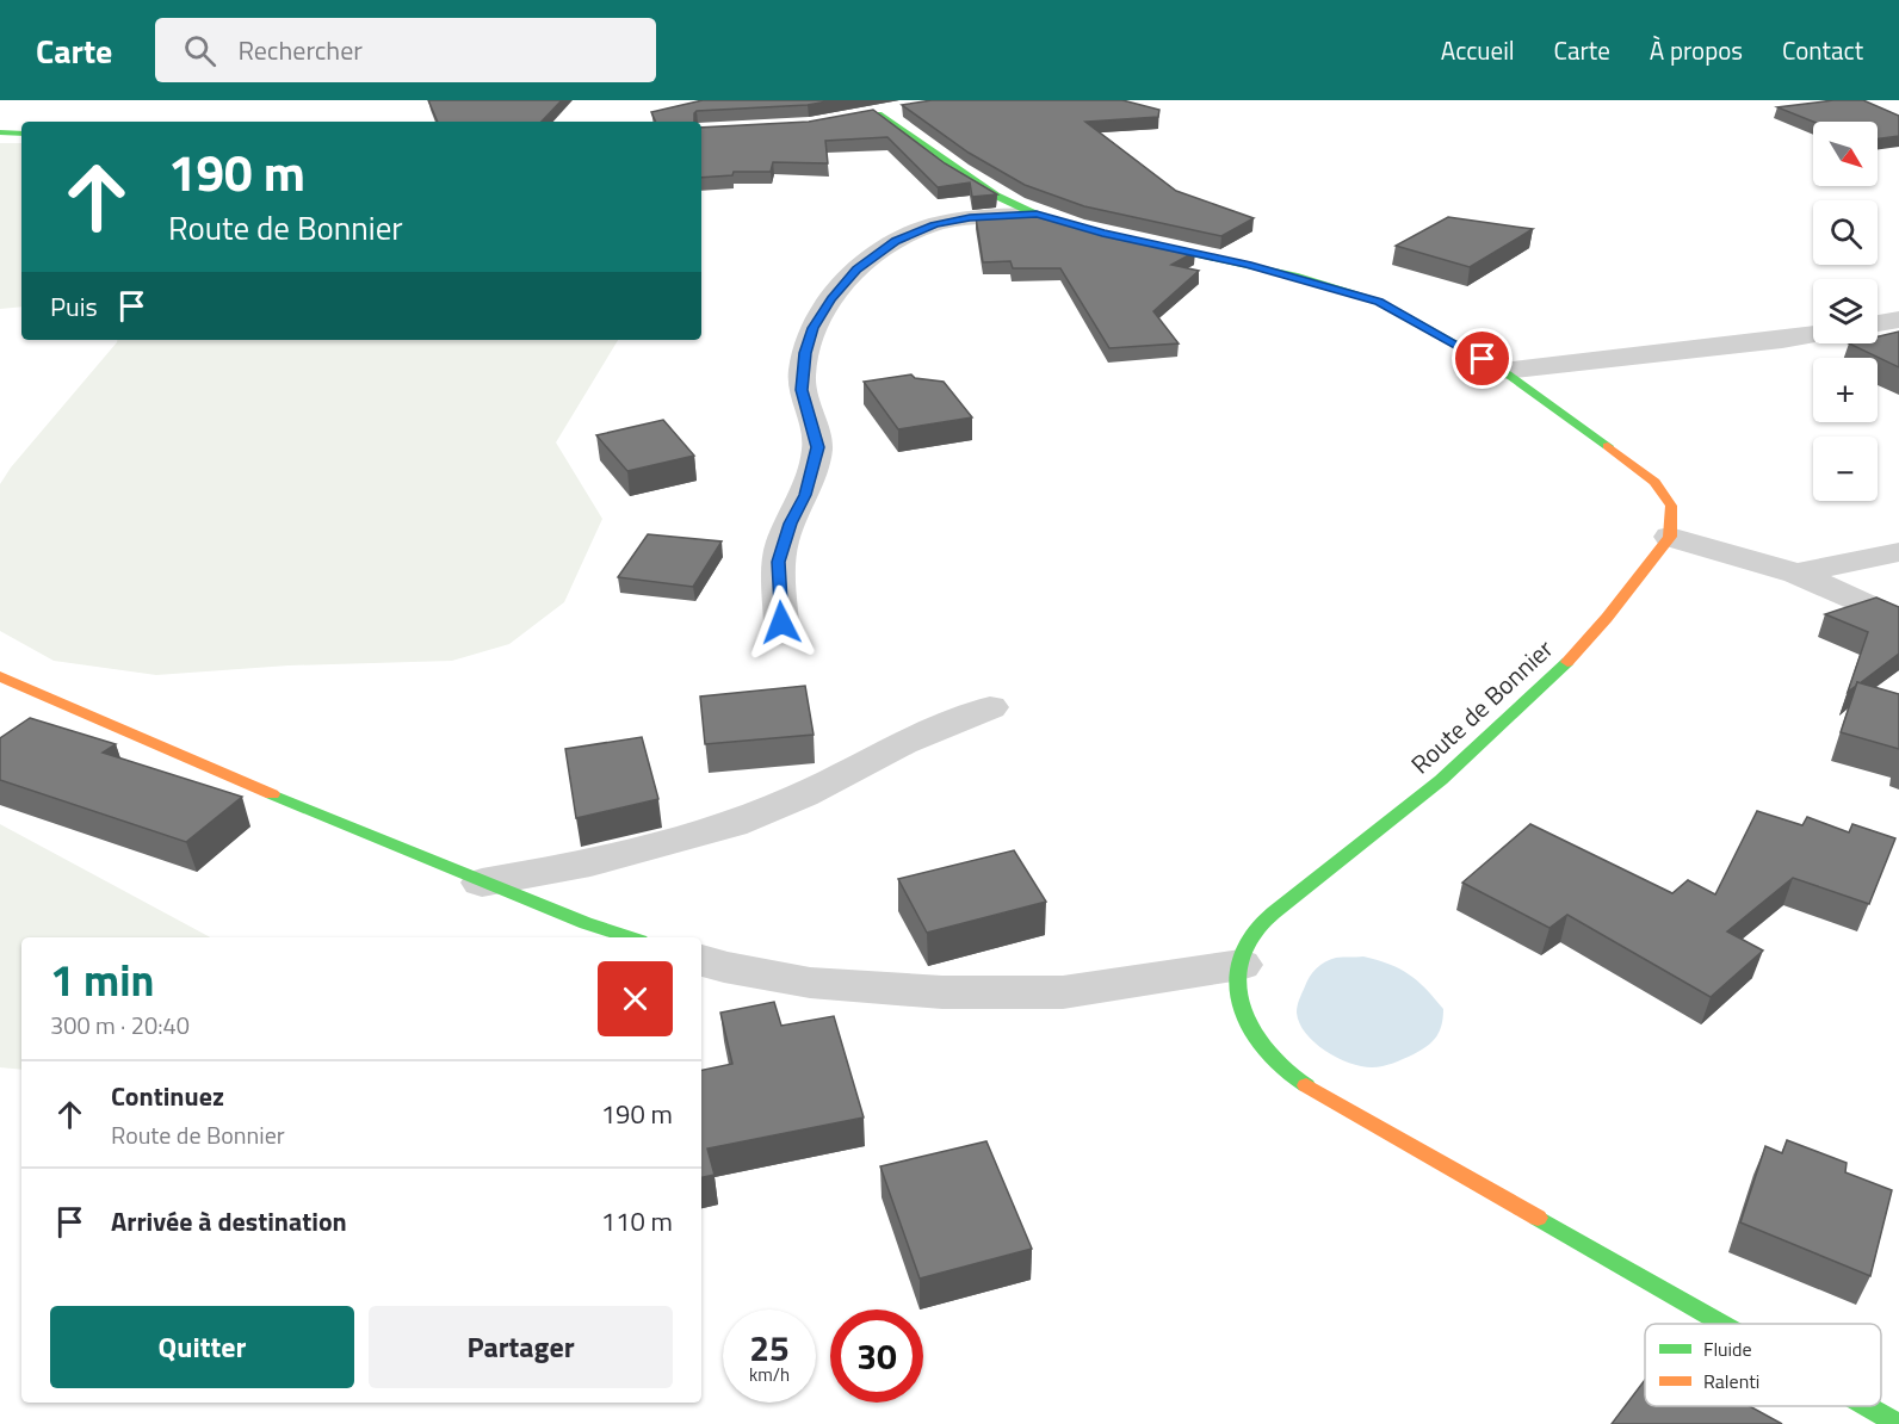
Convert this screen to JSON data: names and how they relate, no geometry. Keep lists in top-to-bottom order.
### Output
{
  "streets": {
    "street": ["Route de Bonnier"]
  },
  "legend": ["Fluide", "Ralenti"],
  "north": "bottom right",
  "page": {
    "header": "Carte",
    "search": "Rechercher",
    "nav": [
      "Accueil",
      "Carte",
      "À propos",
      "Contact"
    ],
    "map_buttons": ["+", "−"],
    "turn": ["190 m", "Route de Bonnier"],
    "then": "Puis",
    "heading": ["1 min", "300 m · 20:40"],
    "list": [
      {
        "name": "Continuez",
        "note": "Route de Bonnier",
        "value": "190 m"
      },
      {
        "name": "Arrivée à destination",
        "value": "110 m"
      }
    ],
    "buttons": ["Quitter", "Partager"],
    "speed": "25 km/h",
    "limit": "30"
  }
}
